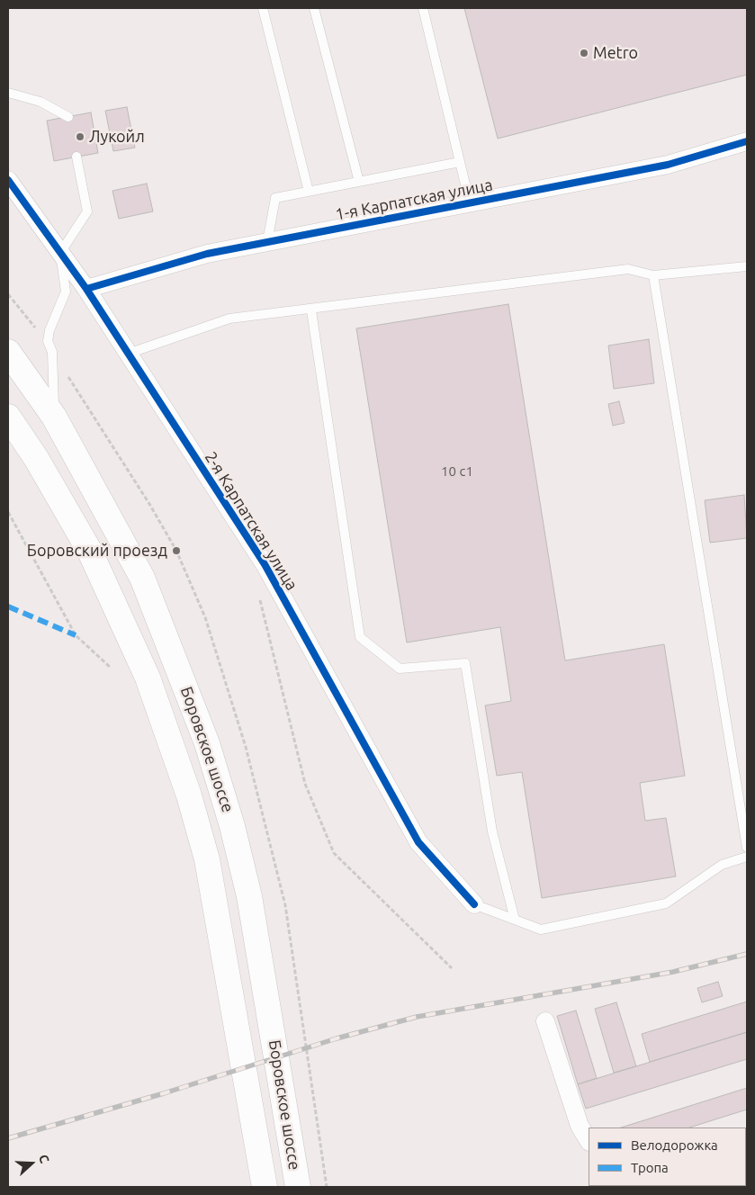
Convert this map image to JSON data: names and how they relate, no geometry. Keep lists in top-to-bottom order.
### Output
{
  "streets": {
    "main road": ["Боровское шоссе"],
    "street": ["1-я Карпатская улица", "2-я Карпатская улица"]
  },
  "crossings": [
    ["1-я Карпатская улица", "2-я Карпатская улица"]
  ],
  "places": ["Metro", "Лукойл", "Боровский проезд"],
  "house_numbers": ["10 с1"],
  "legend": ["Велодорожка", "Тропа"],
  "north": "right"
}
